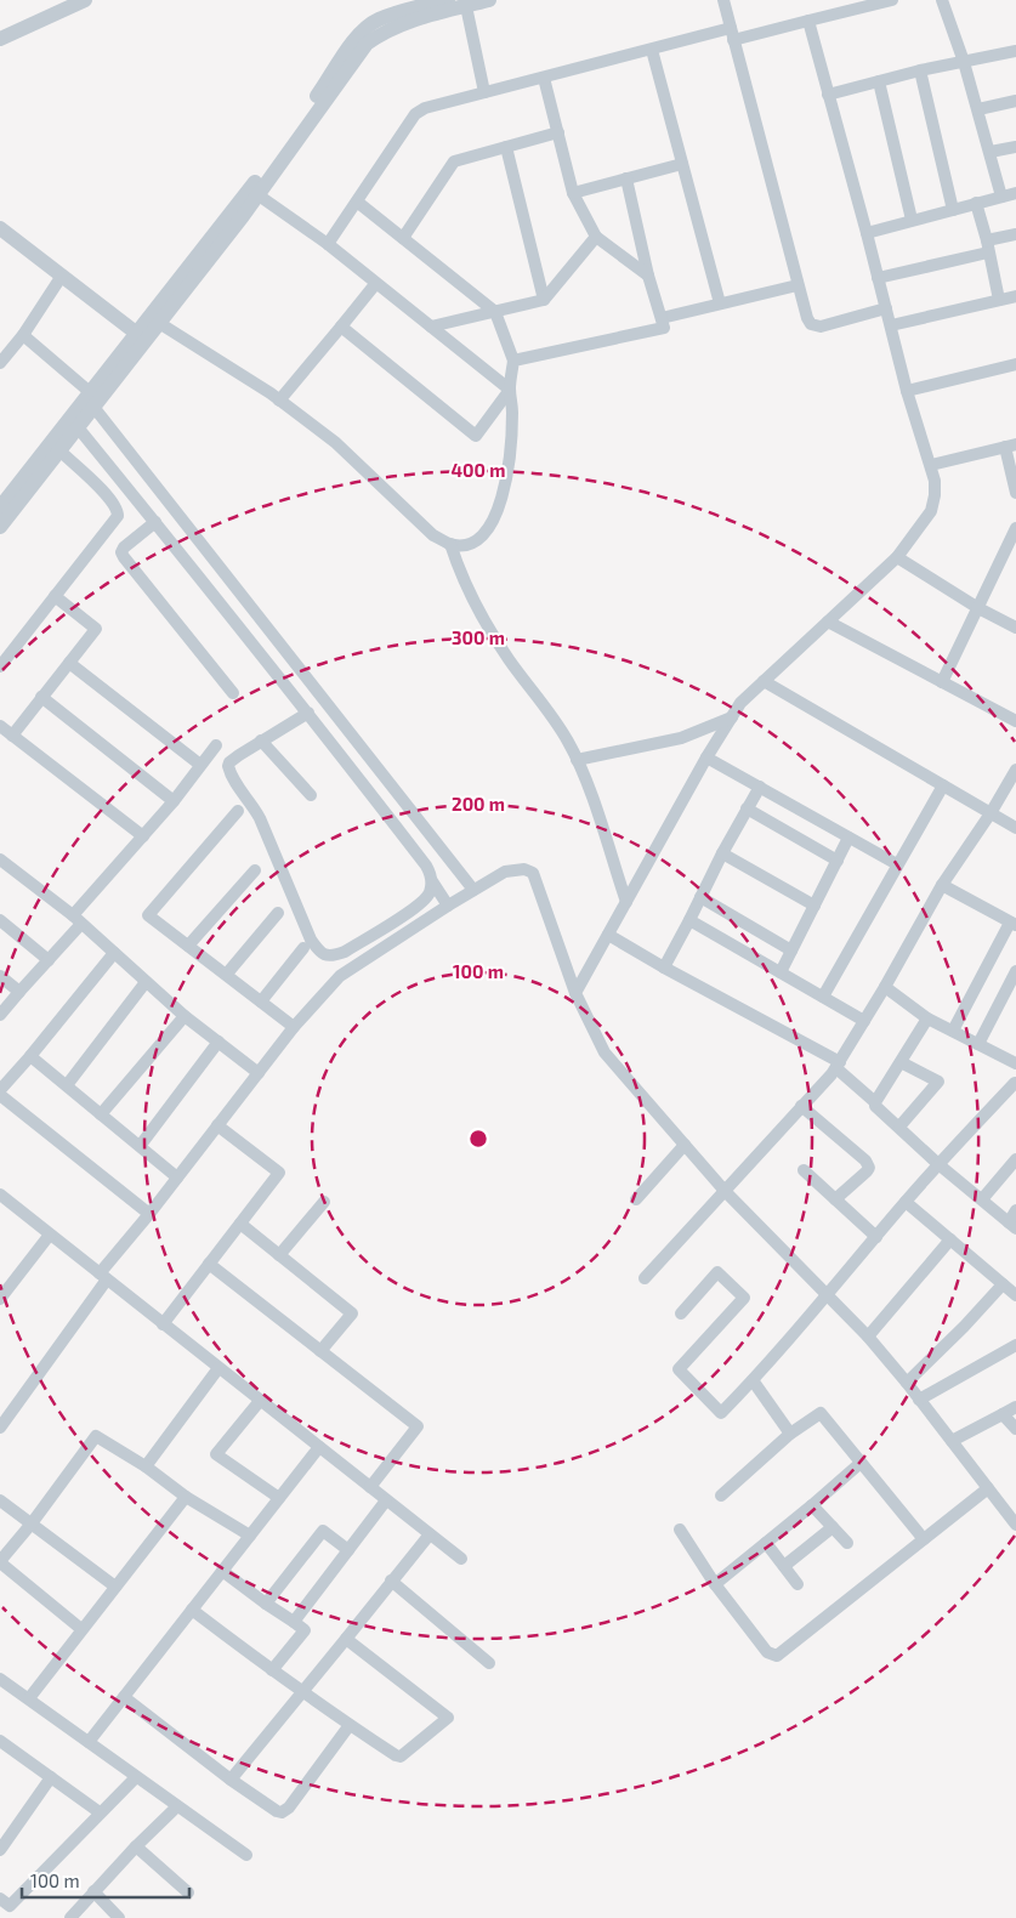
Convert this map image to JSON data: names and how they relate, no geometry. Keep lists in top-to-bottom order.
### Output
{
  "scale_bar": "100 m",
  "rings": [
    "400 m",
    "300 m",
    "200 m",
    "100 m"
  ]
}
